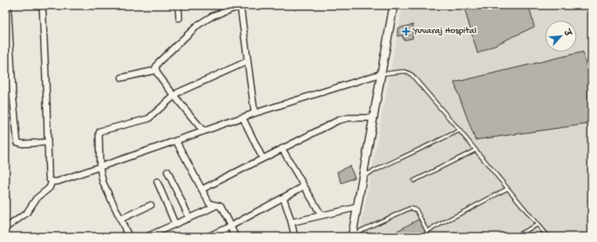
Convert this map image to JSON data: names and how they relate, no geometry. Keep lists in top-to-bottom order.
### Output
{
  "places": {
    "health": ["Yuvaraj Hospital"]
  },
  "north": "top right"
}
